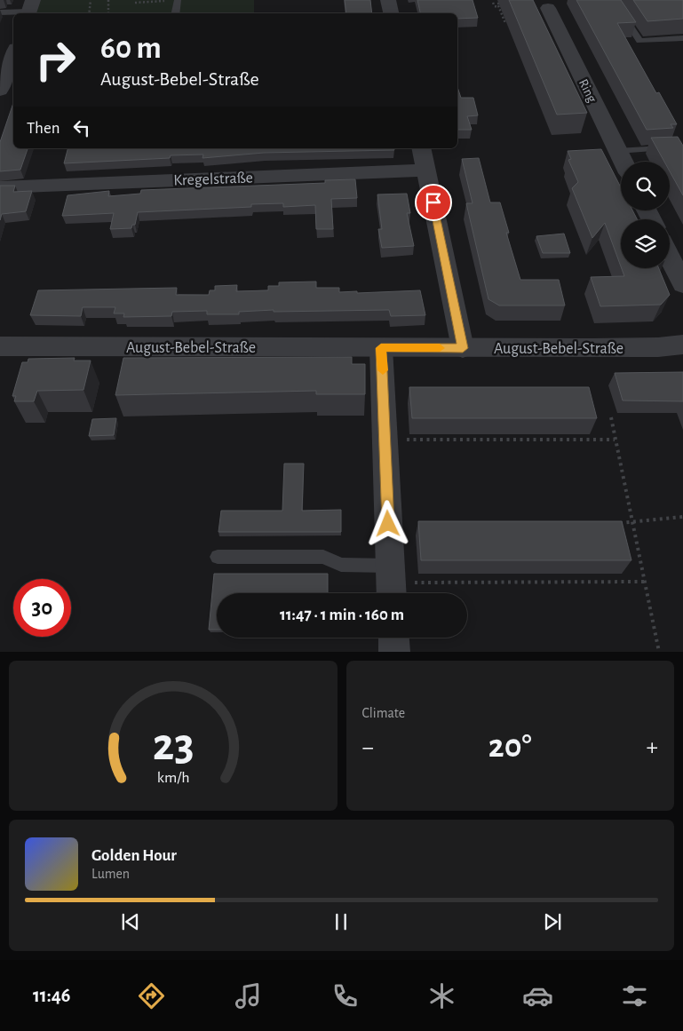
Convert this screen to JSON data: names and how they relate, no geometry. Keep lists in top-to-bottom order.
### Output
{
  "streets": {
    "street": ["Ring", "Kregelstraße", "August-Bebel-Straße"]
  },
  "page": {
    "turn": ["60 m", "August-Bebel-Straße"],
    "then": "Then",
    "limit": "30",
    "trip": "11:47 · 1 min · 160 m",
    "tile": "Climate",
    "heat": ["−", "20°", "+"],
    "song": ["Golden Hour", "Lumen"],
    "tabs": "11:46",
    "gauge": ["23", "km/h"]
  }
}
